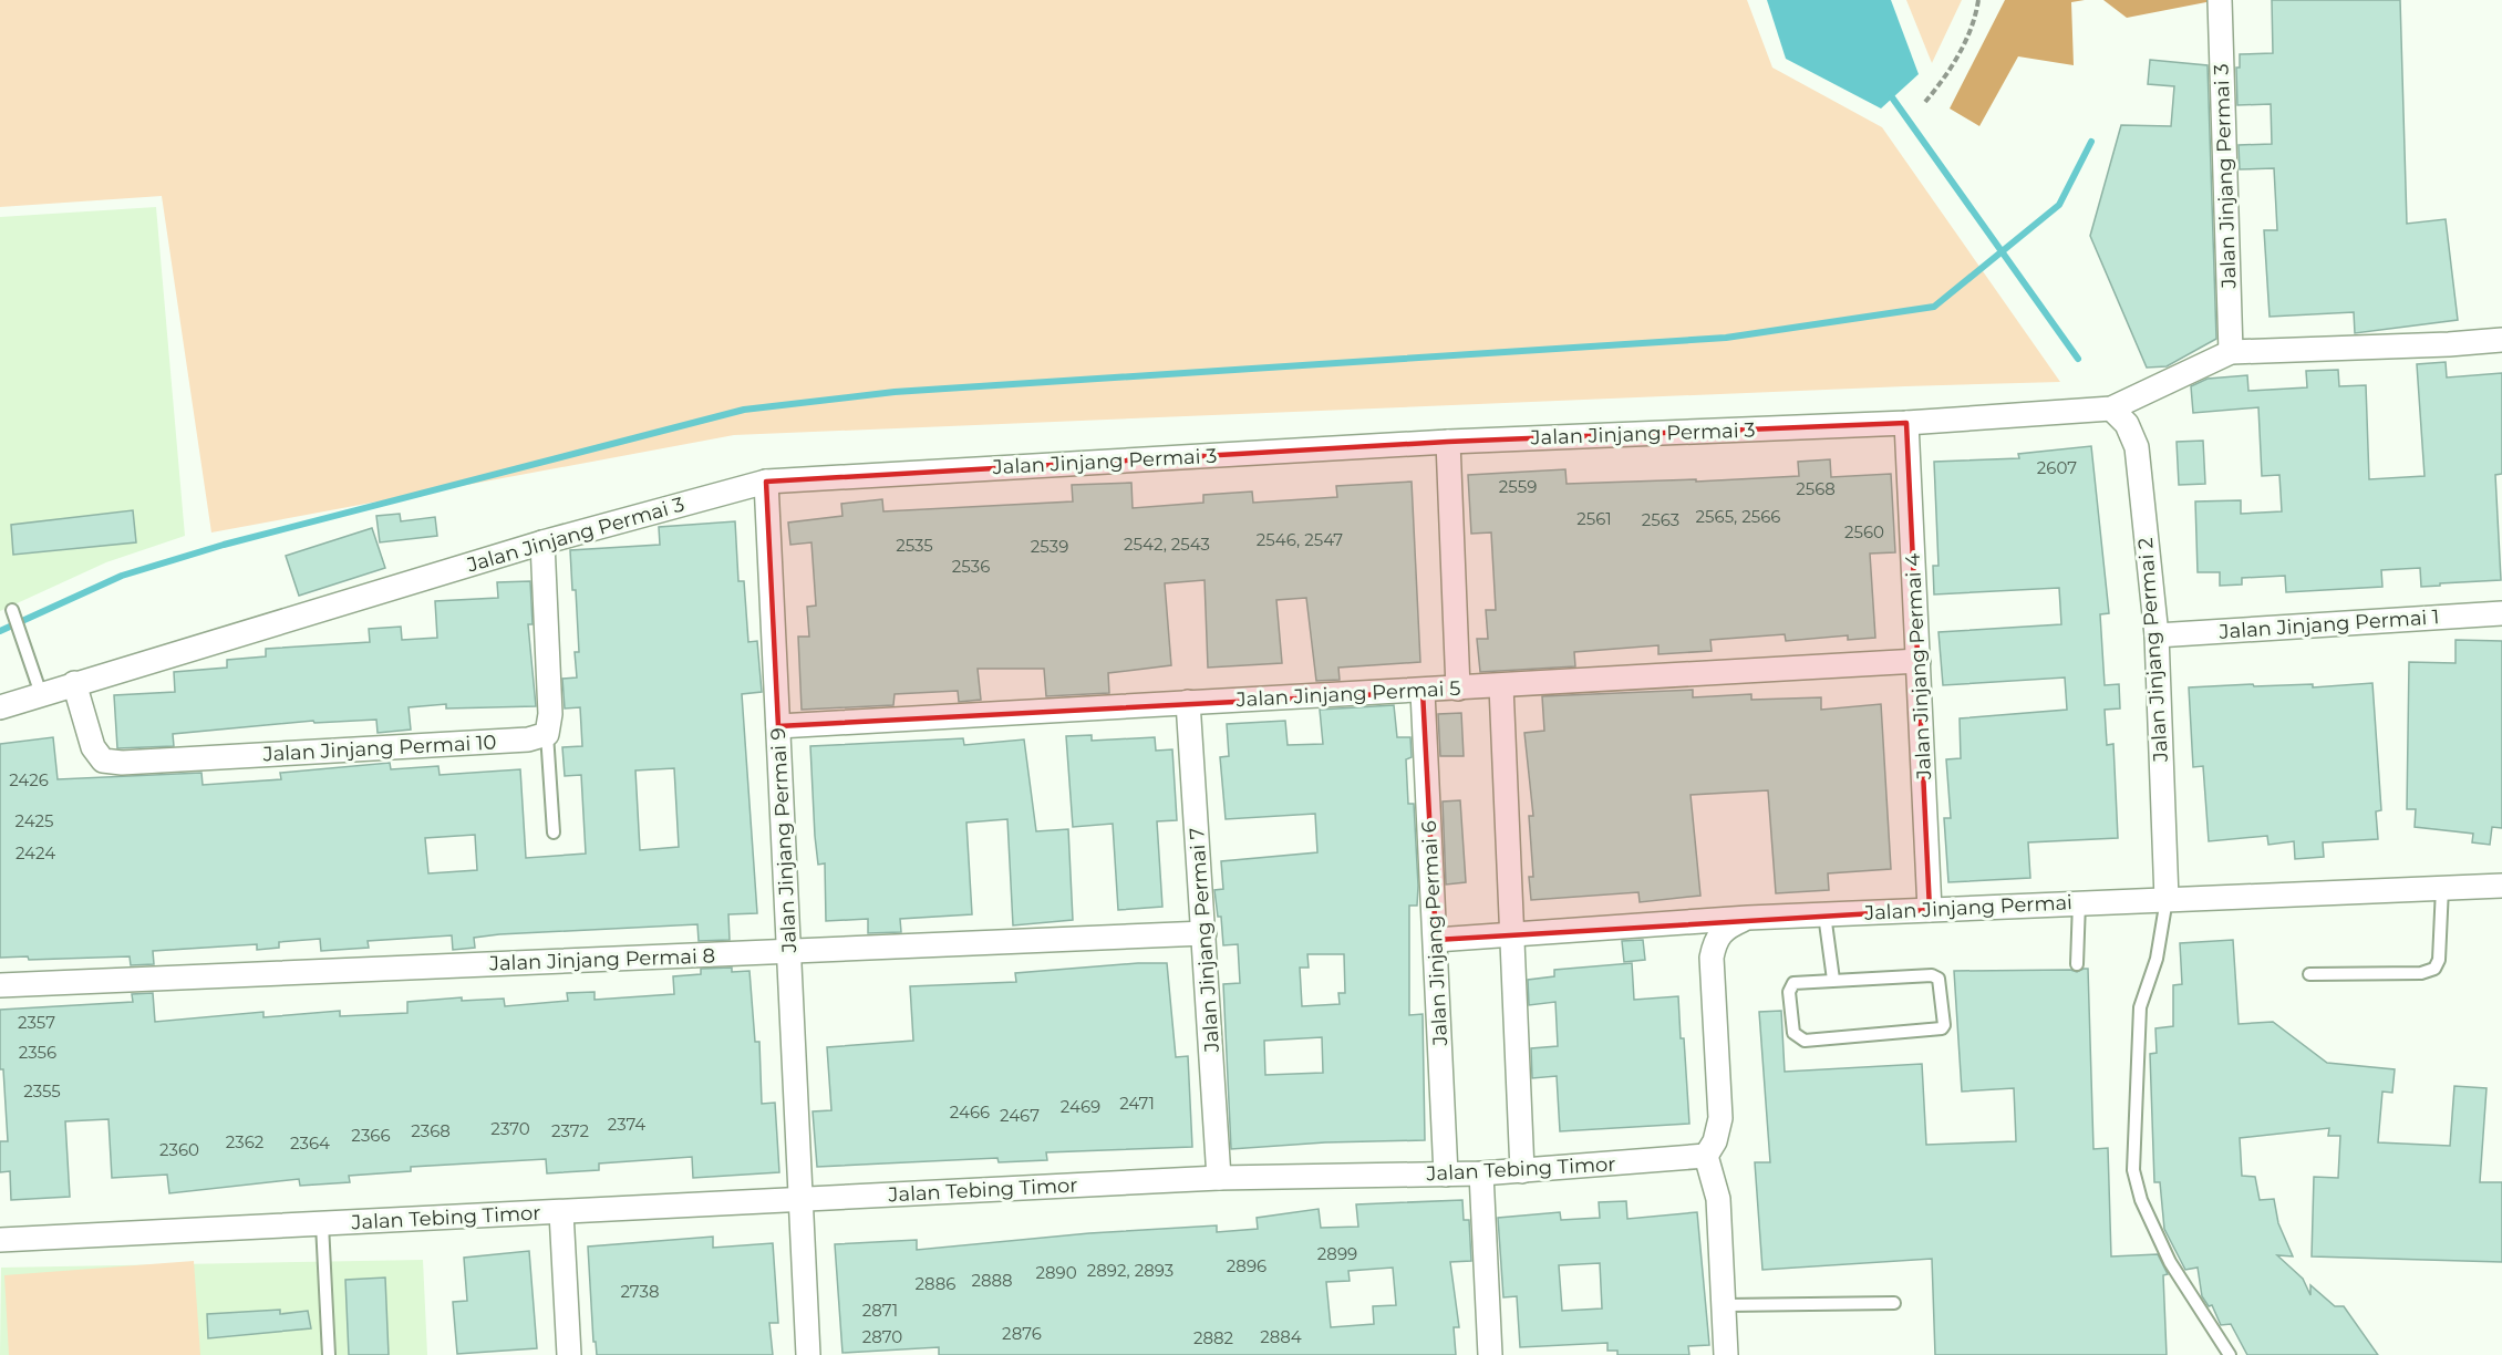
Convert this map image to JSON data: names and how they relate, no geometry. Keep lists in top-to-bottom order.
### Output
{
  "streets": {
    "street": [
      "Jalan Jinjang Permai 3",
      "Jalan Jinjang Permai 1",
      "Jalan Jinjang Permai 2",
      "Jalan Jinjang Permai 4",
      "Jalan Jinjang Permai 5",
      "Jalan Jinjang Permai 10",
      "Jalan Jinjang Permai 9",
      "Jalan Jinjang Permai",
      "Jalan Jinjang Permai 6",
      "Jalan Jinjang Permai 7",
      "Jalan Jinjang Permai 8",
      "Jalan Tebing Timor"
    ]
  },
  "crossings": [
    ["Jalan Jinjang Permai 3", "Jalan Jinjang Permai 2"],
    ["Jalan Jinjang Permai 3", "Jalan Jinjang Permai 4"],
    ["Jalan Jinjang Permai 3", "Jalan Jinjang Permai 10"],
    ["Jalan Jinjang Permai 3", "Jalan Jinjang Permai 9"],
    ["Jalan Jinjang Permai 1", "Jalan Jinjang Permai 2"],
    ["Jalan Jinjang Permai 2", "Jalan Jinjang Permai"],
    ["Jalan Jinjang Permai 4", "Jalan Jinjang Permai 5"],
    ["Jalan Jinjang Permai 4", "Jalan Jinjang Permai"],
    ["Jalan Jinjang Permai 5", "Jalan Jinjang Permai 9"],
    ["Jalan Jinjang Permai 5", "Jalan Jinjang Permai 6"],
    ["Jalan Jinjang Permai 5", "Jalan Jinjang Permai 7"],
    ["Jalan Jinjang Permai 9", "Jalan Jinjang Permai 8"],
    ["Jalan Jinjang Permai 9", "Jalan Tebing Timor"],
    ["Jalan Jinjang Permai", "Jalan Jinjang Permai 6"],
    ["Jalan Jinjang Permai 6", "Jalan Tebing Timor"],
    ["Jalan Jinjang Permai 7", "Jalan Jinjang Permai 8"],
    ["Jalan Jinjang Permai 7", "Jalan Tebing Timor"]
  ],
  "house_numbers": [
    "2607",
    "2559",
    "2568",
    "2565, 2566",
    "2561",
    "2563",
    "2560",
    "2546, 2547",
    "2542, 2543",
    "2535",
    "2539",
    "2536",
    "2426",
    "2425",
    "2424",
    "2357",
    "2356",
    "2355",
    "2471",
    "2469",
    "2466",
    "2467",
    "2374",
    "2370",
    "2368",
    "2372",
    "2366",
    "2362",
    "2364",
    "2360",
    "2899",
    "2896",
    "2892, 2893",
    "2890",
    "2888",
    "2886",
    "2738",
    "2871",
    "2876",
    "2870",
    "2884",
    "2882"
  ]
}
